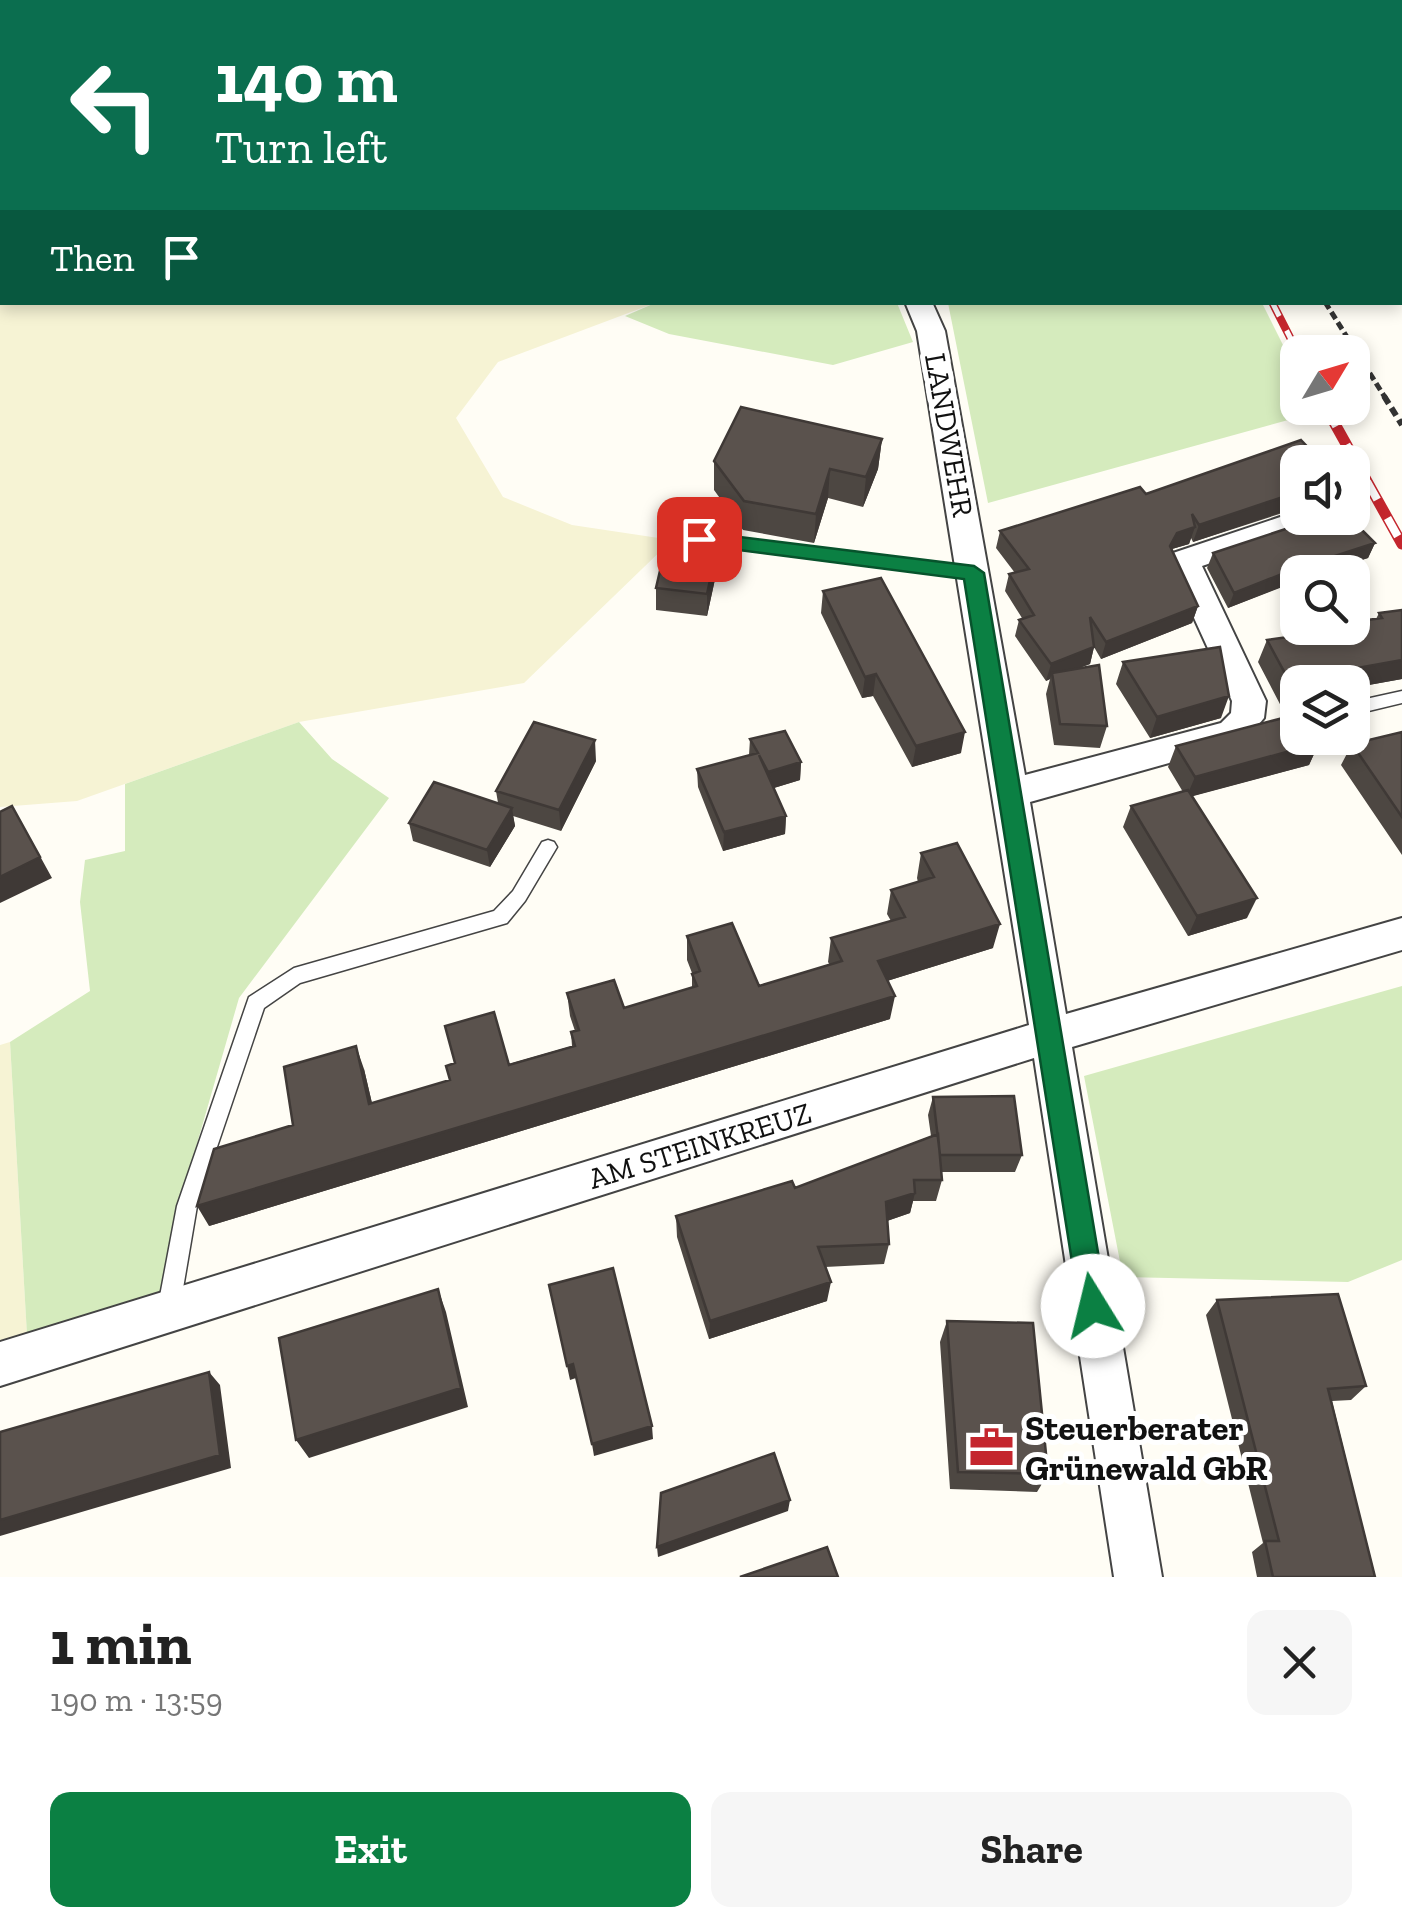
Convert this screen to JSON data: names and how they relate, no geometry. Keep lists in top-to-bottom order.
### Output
{
  "streets": {
    "street": ["LANDWEHR", "AM STEINKREUZ"]
  },
  "crossings": [
    ["LANDWEHR", "AM STEINKREUZ"]
  ],
  "places": {
    "office": ["Steuerberater Grünewald GbR"]
  },
  "north": "top right",
  "page": {
    "turn": ["140 m", "Turn left"],
    "then": "Then",
    "heading": ["1 min", "190 m · 13:59"],
    "buttons": ["Exit", "Share"]
  }
}
